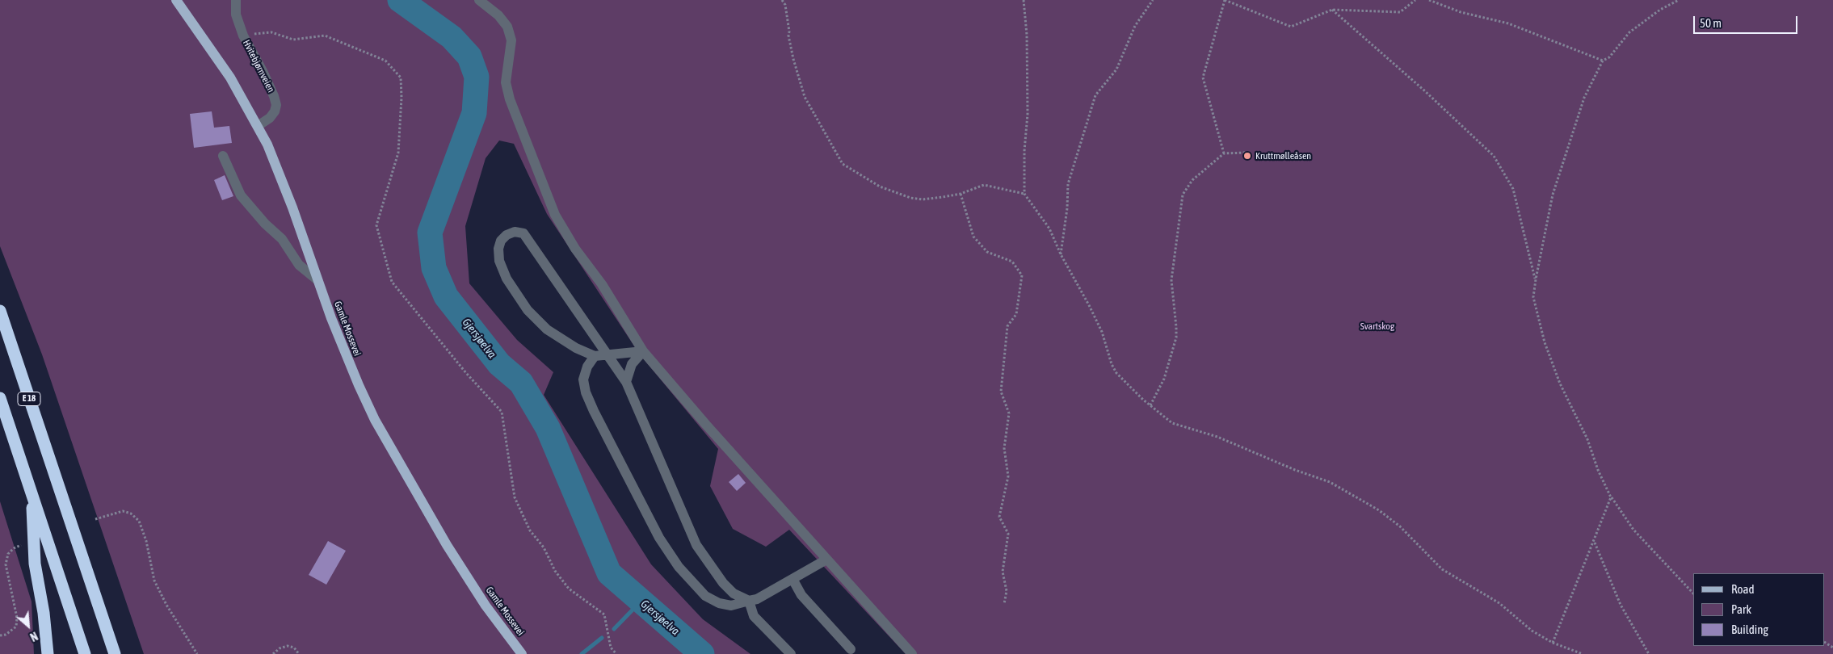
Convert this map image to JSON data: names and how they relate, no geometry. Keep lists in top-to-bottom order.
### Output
{
  "streets": {
    "highway": ["E 18"],
    "main road": ["Gamle Mossevei"],
    "street": ["Hvitebjørnveien"]
  },
  "crossings": [
    ["Hvitebjørnveien", "Gamle Mossevei"]
  ],
  "water": ["Gjersjøelva"],
  "parks": ["Svartskog"],
  "places": ["Kruttmølleåsen"],
  "legend": ["Road", "Park", "Building"],
  "scale_bar": "50 m",
  "north": "bottom right"
}
